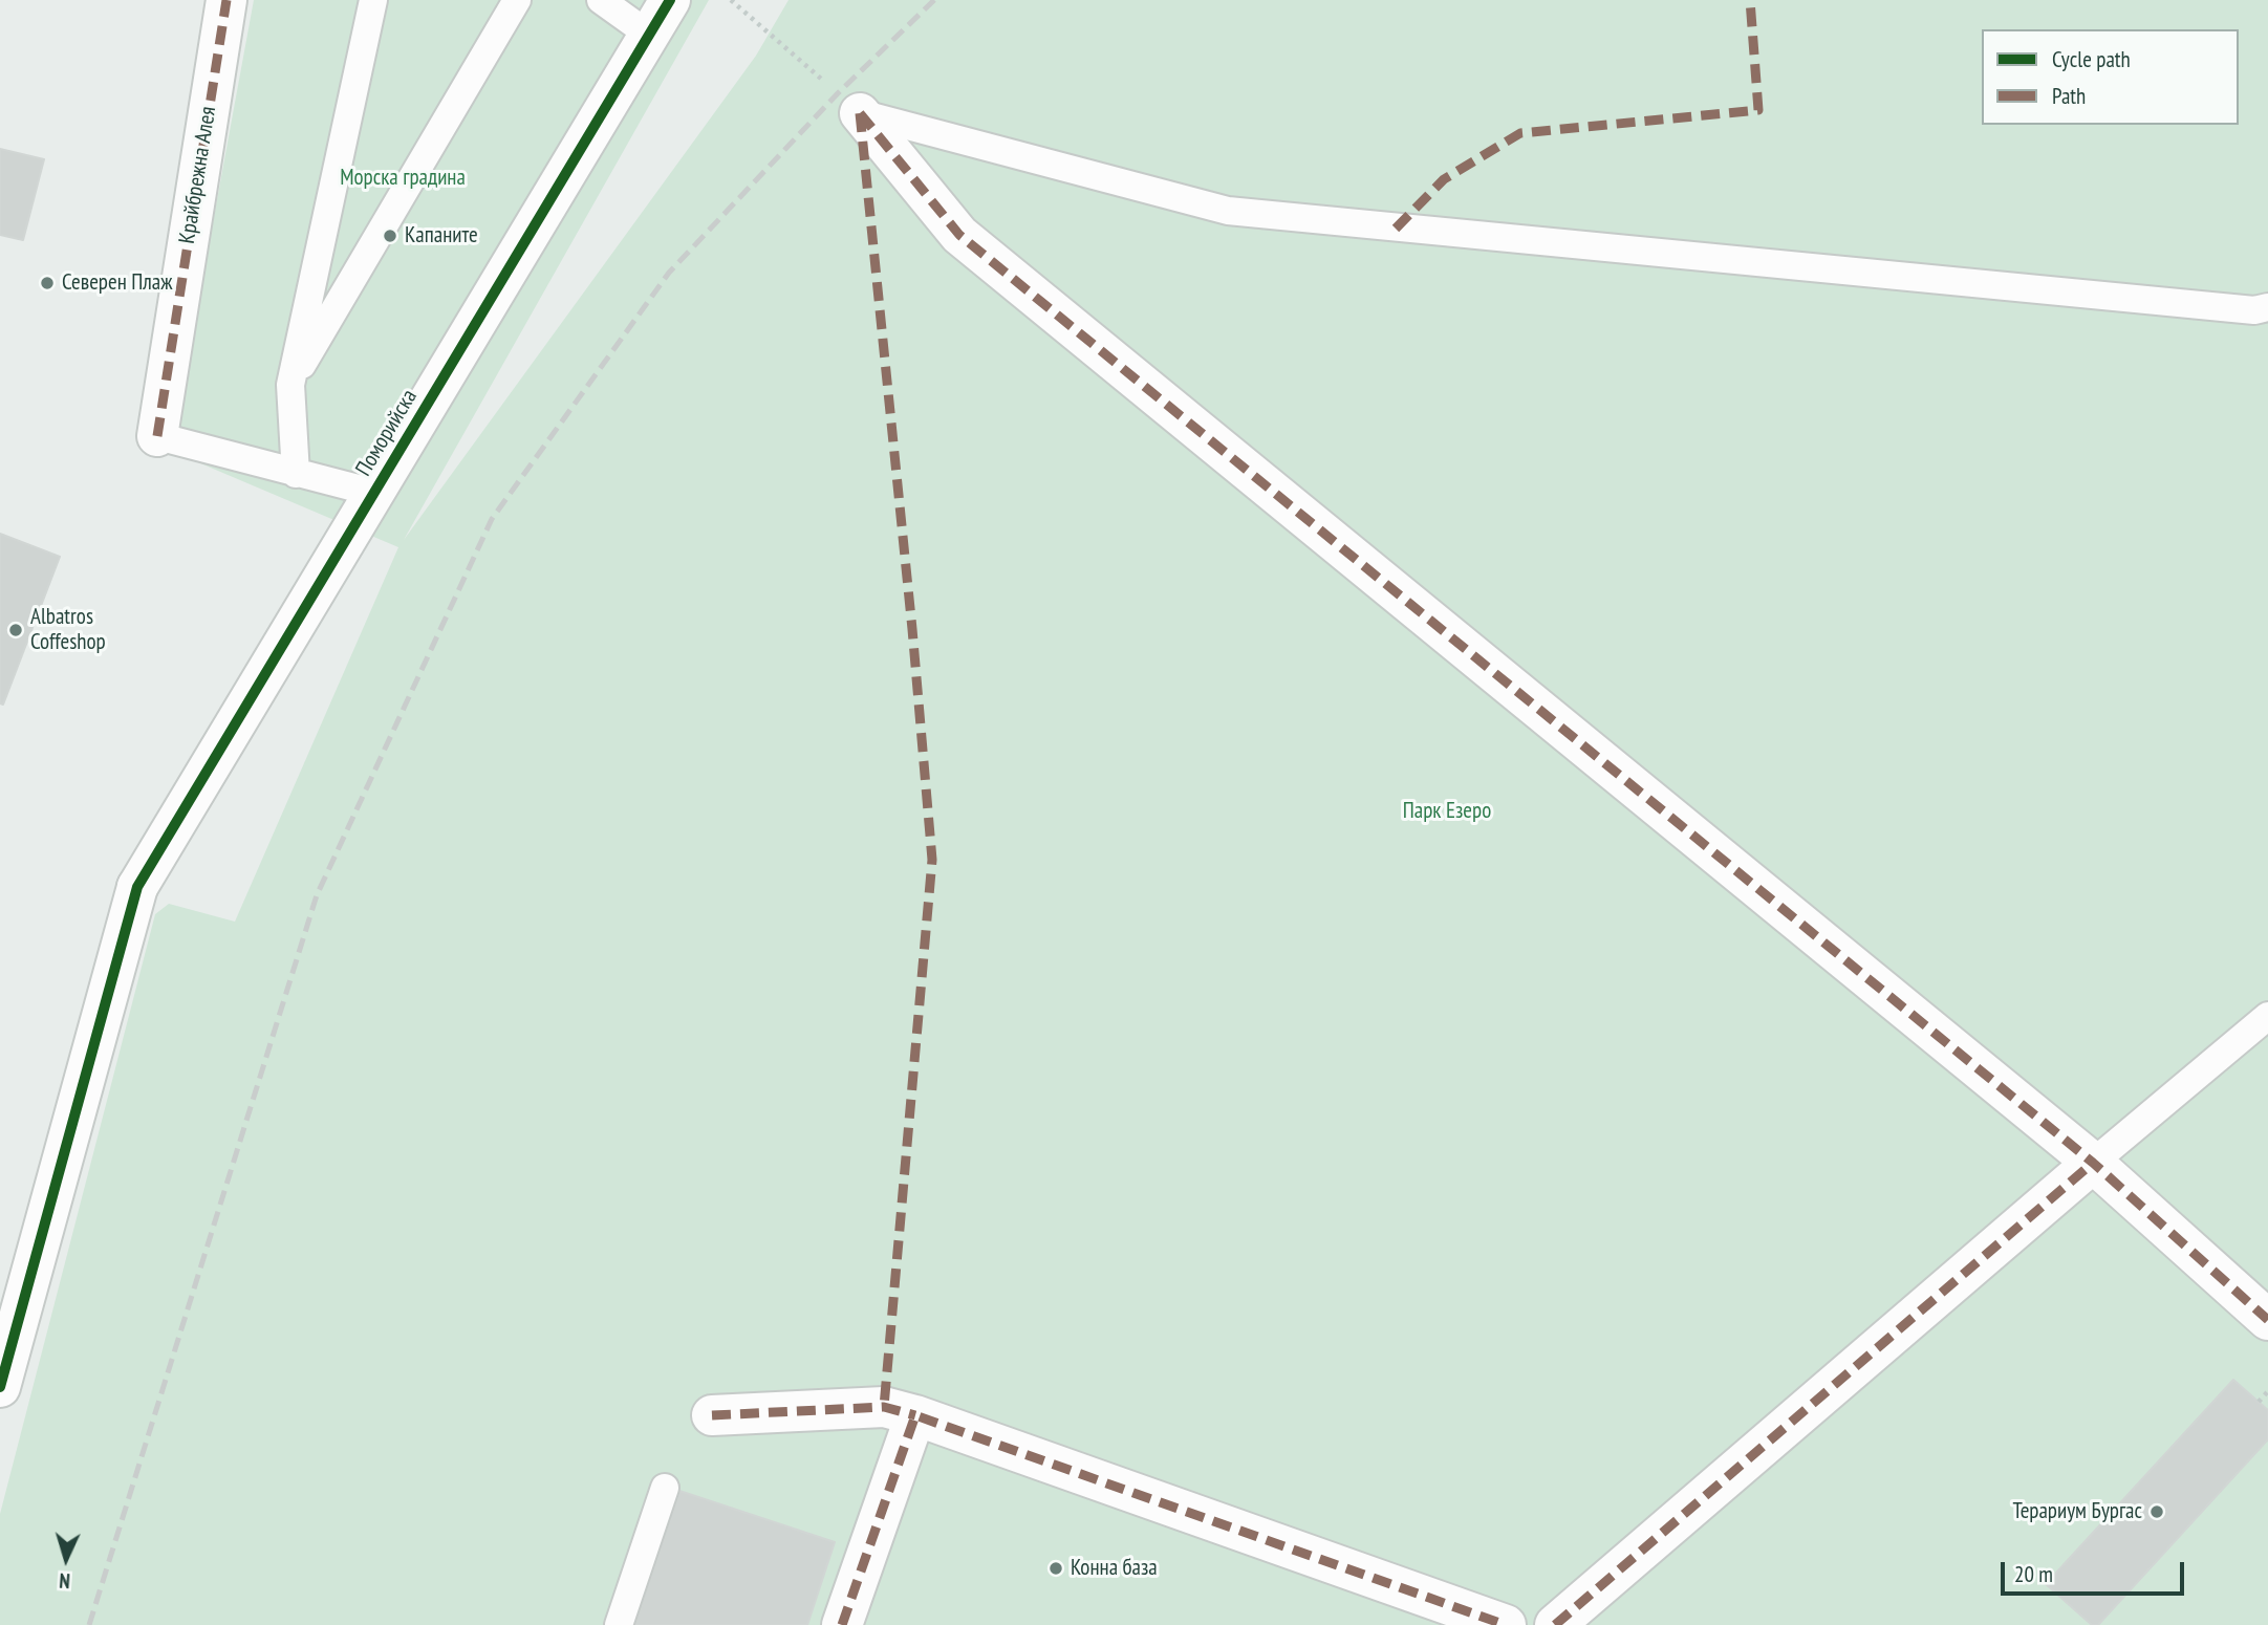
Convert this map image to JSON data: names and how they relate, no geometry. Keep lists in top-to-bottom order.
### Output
{
  "streets": {
    "street": ["Крайбрежна Алея", "Поморийска"]
  },
  "parks": ["Морска градина", "Парк Езеро"],
  "places": [
    "Капаните",
    "Северен Плаж",
    "Albatros Coffeshop",
    "Терариум Бургас",
    "Конна база"
  ],
  "legend": ["Cycle path", "Path"],
  "scale_bar": "20 m",
  "north": "bottom"
}
